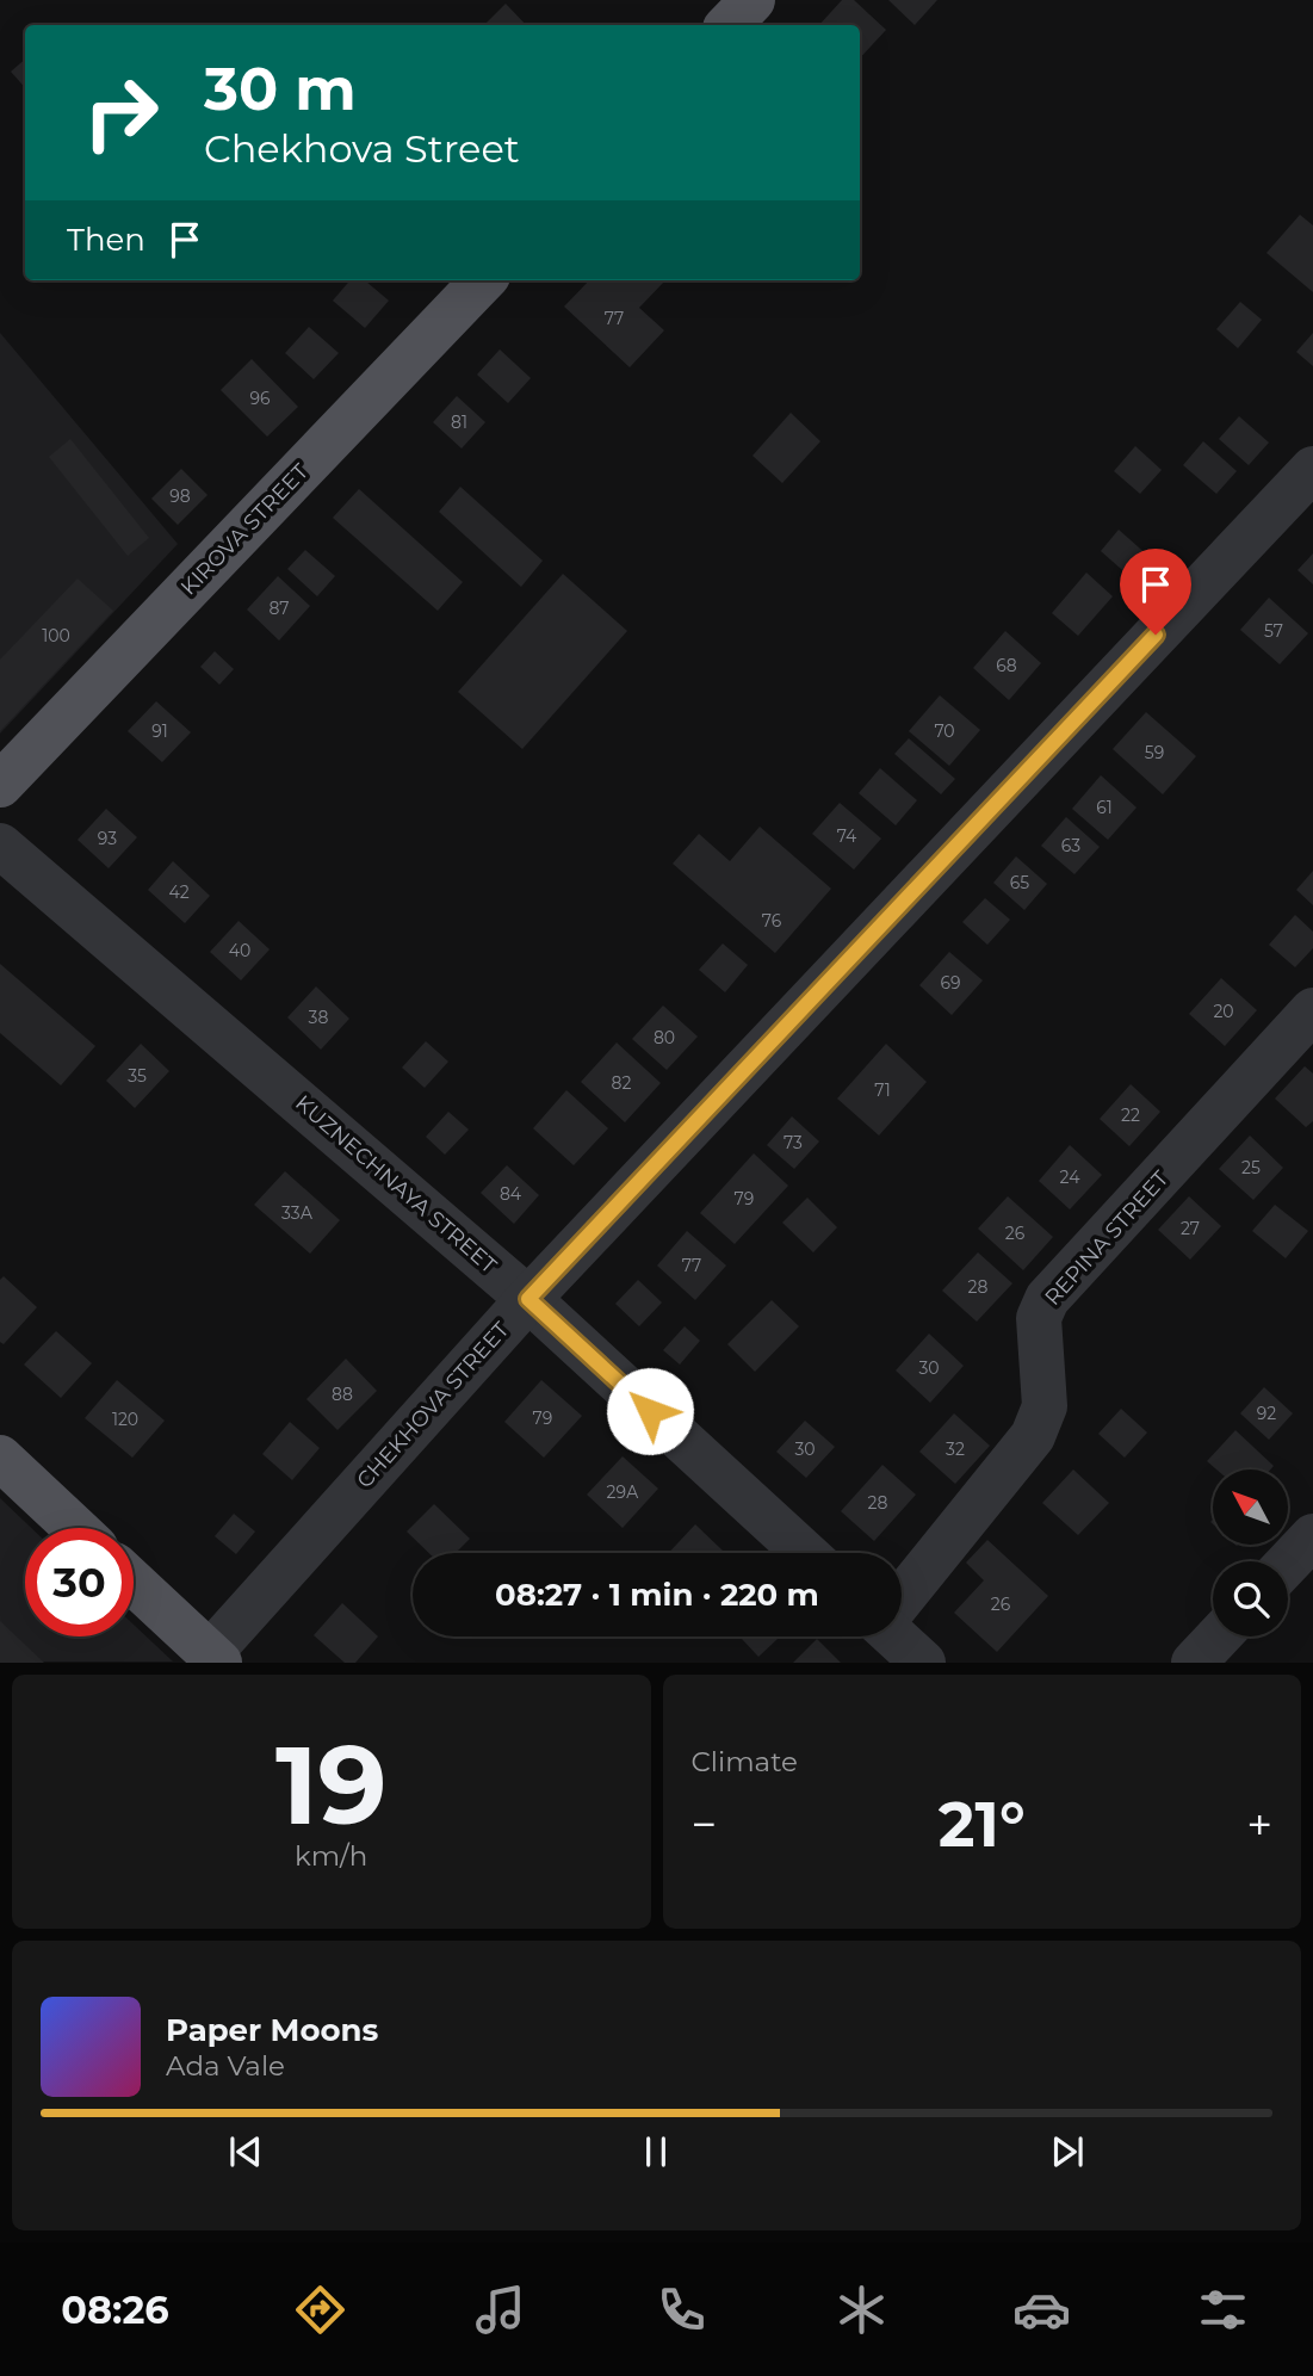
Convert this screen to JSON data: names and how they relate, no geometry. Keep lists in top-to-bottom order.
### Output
{
  "streets": {
    "main road": ["KIROVA STREET"],
    "street": ["KUZNECHNAYA STREET", "REPINA STREET", "CHEKHOVA STREET"]
  },
  "crossings": [
    ["KUZNECHNAYA STREET", "CHEKHOVA STREET"]
  ],
  "house_numbers": [
    "77",
    "96",
    "81",
    "98",
    "87",
    "57",
    "100",
    "68",
    "91",
    "70",
    "59",
    "61",
    "74",
    "93",
    "63",
    "65",
    "42",
    "76",
    "40",
    "69",
    "20",
    "38",
    "80",
    "35",
    "82",
    "71",
    "22",
    "73",
    "25",
    "24",
    "84",
    "79",
    "33А",
    "27",
    "26",
    "77",
    "28",
    "30",
    "88",
    "92",
    "79",
    "120",
    "30",
    "32",
    "29А",
    "28",
    "26"
  ],
  "north": "top left",
  "page": {
    "turn": ["30 m", "Chekhova Street"],
    "then": "Then",
    "limit": "30",
    "trip": "08:27 · 1 min · 220 m",
    "tile": [
      ["19", "km/h"],
      "Climate"
    ],
    "heat": ["−", "21°", "+"],
    "song": ["Paper Moons", "Ada Vale"],
    "tabs": "08:26"
  }
}
